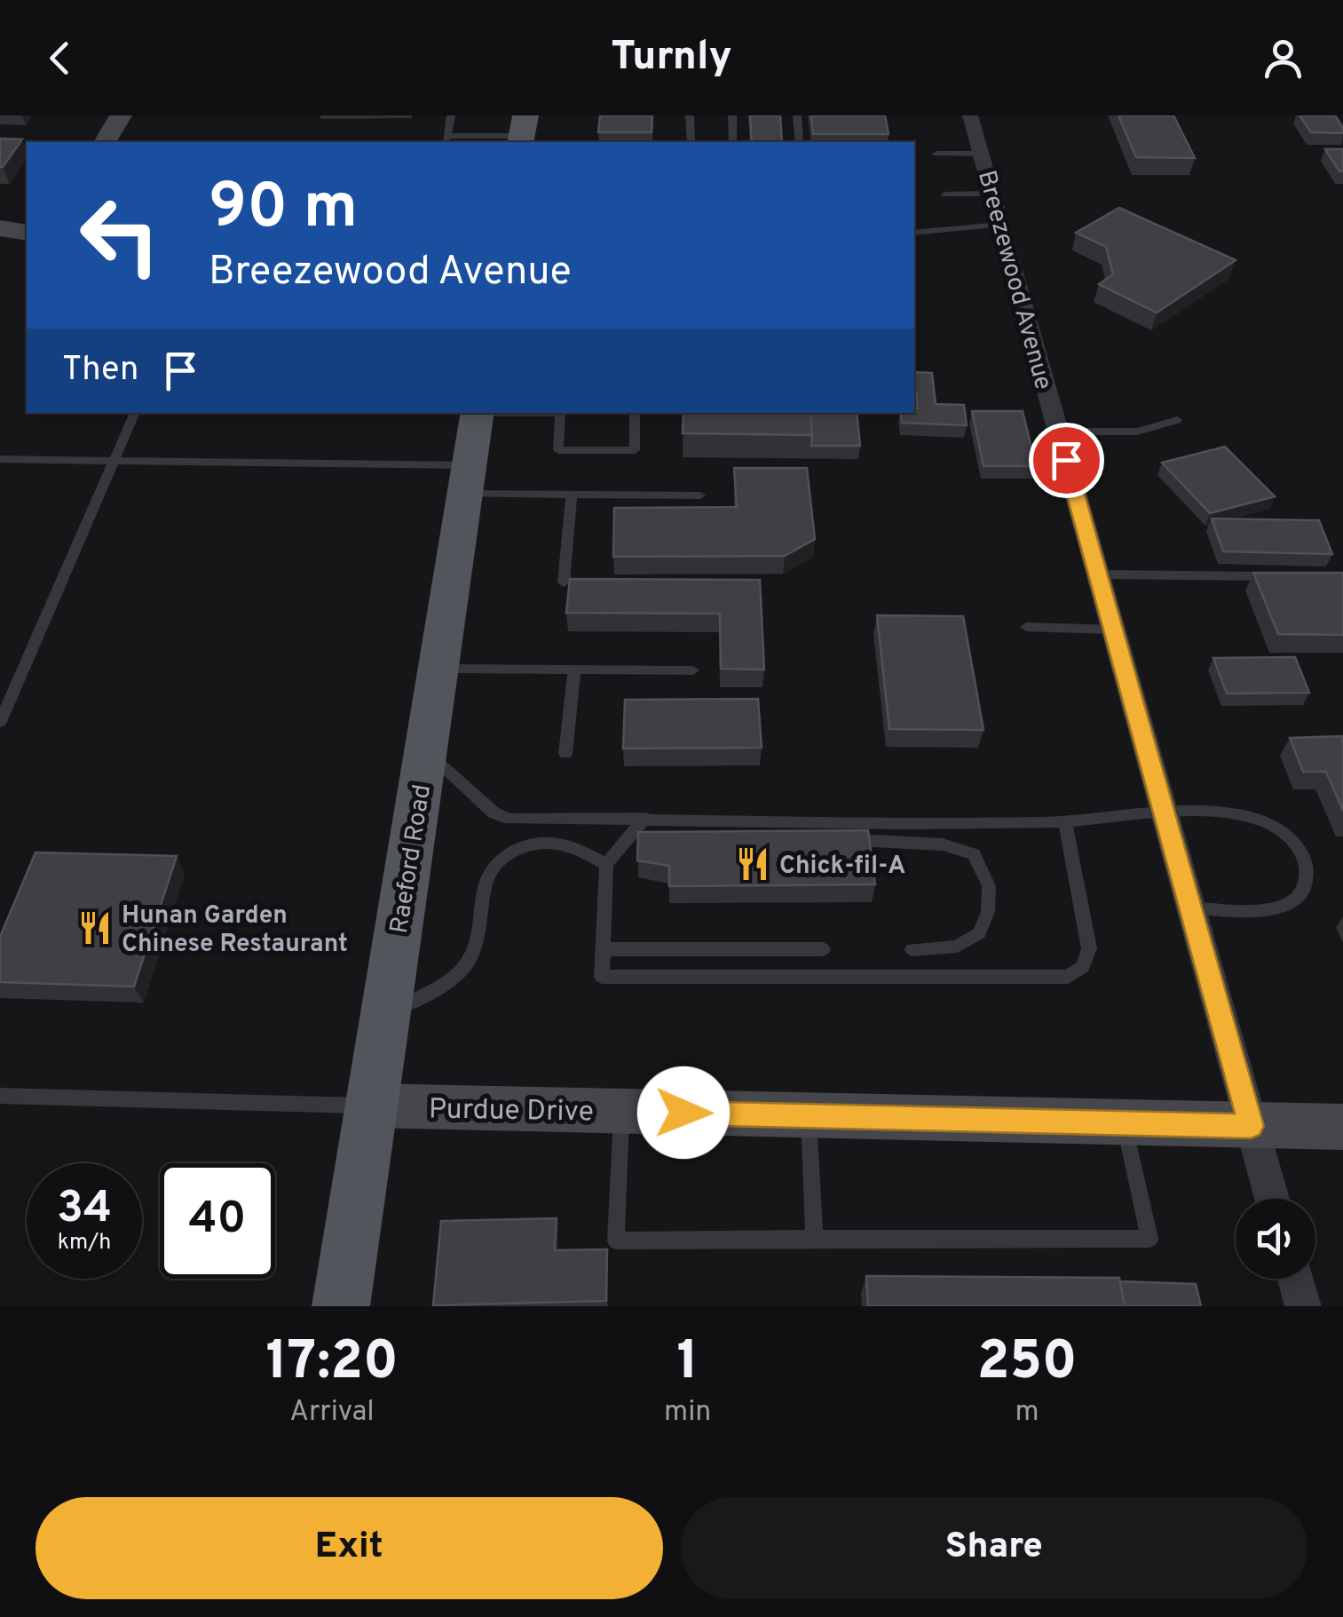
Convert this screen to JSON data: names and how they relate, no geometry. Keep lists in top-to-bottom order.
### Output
{
  "streets": {
    "main road": ["Raeford Road"],
    "street": ["Breezewood Avenue", "Purdue Drive"]
  },
  "crossings": [
    ["Breezewood Avenue", "Purdue Drive"],
    ["Raeford Road", "Purdue Drive"]
  ],
  "places": {
    "restaurant": ["Chick-fil-A", "Hunan Garden Chinese Restaurant"]
  },
  "page": {
    "header": "Turnly",
    "turn": ["90 m", "Breezewood Avenue"],
    "then": "Then",
    "speed": "34 km/h",
    "limit": "40",
    "eta": [
      "17:20",
      "Arrival",
      "1",
      "min",
      "250",
      "m"
    ],
    "buttons": ["Exit", "Share"]
  }
}
